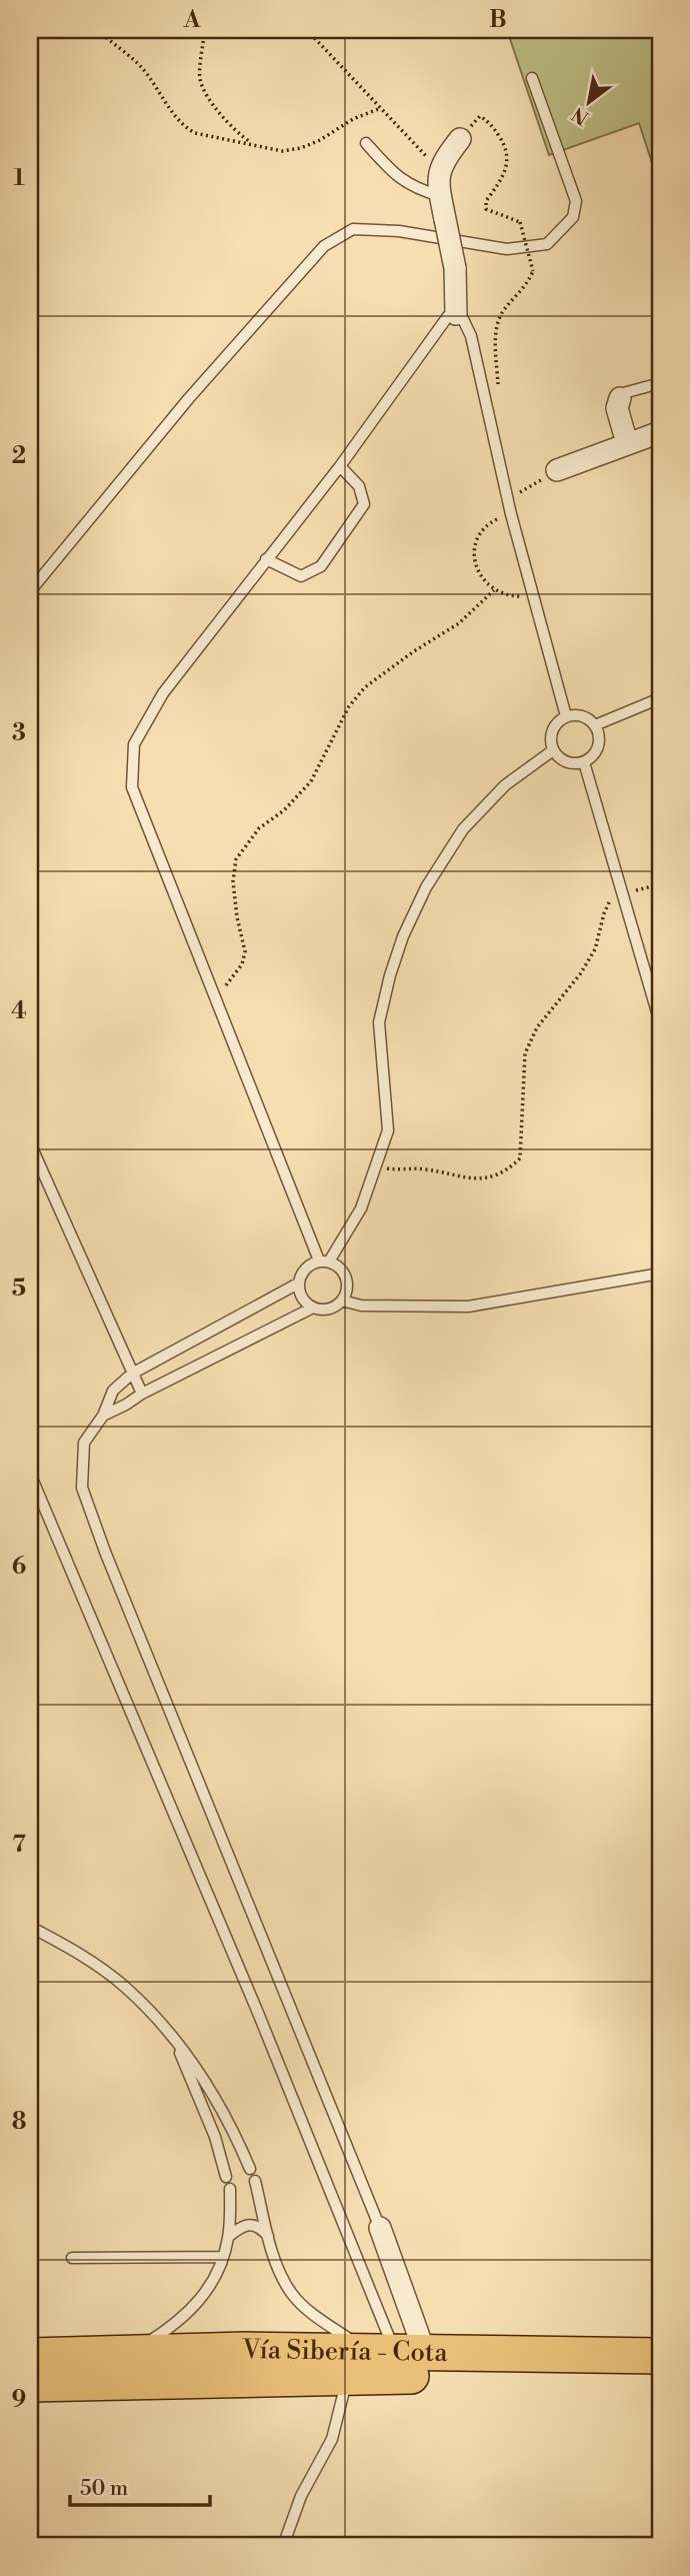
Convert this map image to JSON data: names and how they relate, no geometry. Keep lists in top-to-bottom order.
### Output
{
  "streets": {
    "main road": ["Vía Sibería - Cota"]
  },
  "scale_bar": "50 m",
  "north": "bottom left",
  "grid": {
    "columns": ["A", "B"],
    "rows": [
      "1",
      "2",
      "3",
      "4",
      "5",
      "6",
      "7",
      "8",
      "9"
    ]
  }
}
